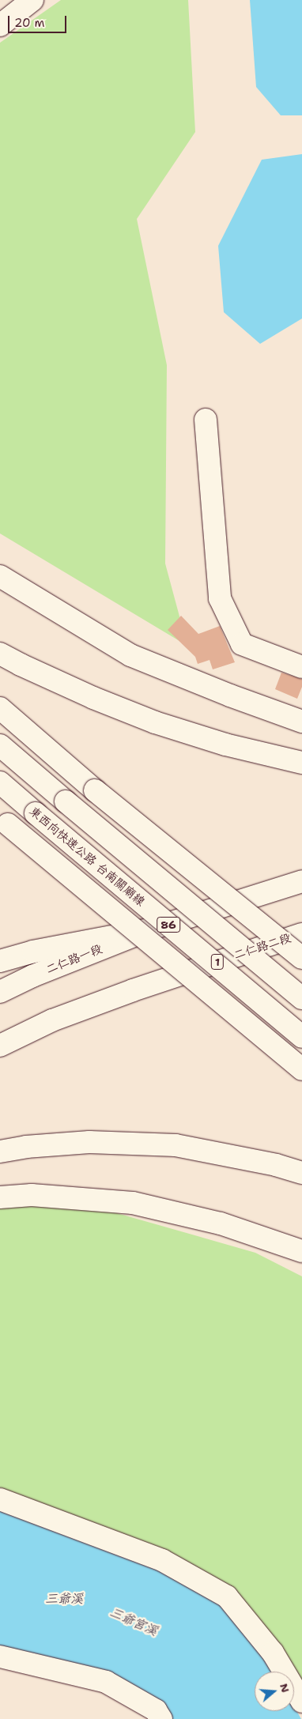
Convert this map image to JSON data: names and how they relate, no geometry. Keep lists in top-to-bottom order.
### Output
{
  "streets": {
    "main road": [
      "東西向快速公路 台南關廟線",
      "86",
      "二仁路二段",
      "二仁路一段",
      "1"
    ]
  },
  "water": ["三爺溪", "三爺宮溪"],
  "scale_bar": "20 m",
  "north": "right"
}
